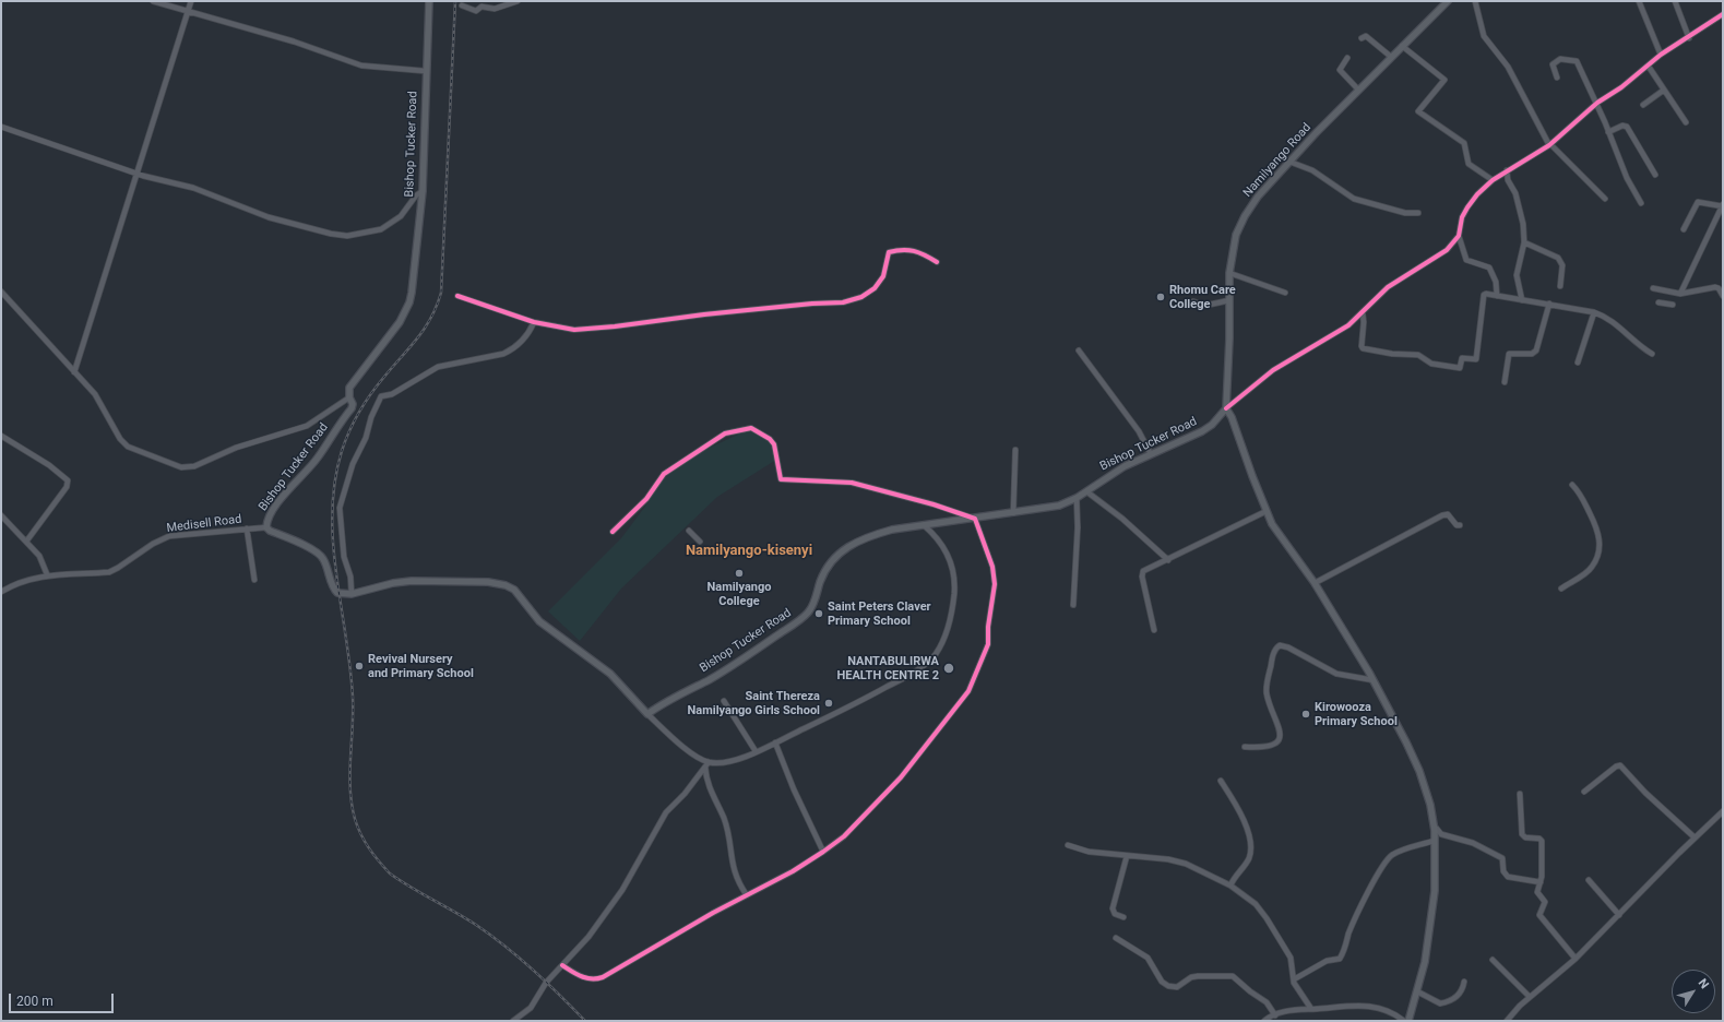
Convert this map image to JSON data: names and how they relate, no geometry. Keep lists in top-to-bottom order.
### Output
{
  "streets": {
    "main road": ["Bishop Tucker Road", "Namilyango Road"],
    "street": ["Medisell Road"]
  },
  "crossings": [
    ["Bishop Tucker Road", "Namilyango Road"],
    ["Bishop Tucker Road", "Medisell Road"]
  ],
  "districts": ["Namilyango-kisenyi"],
  "places": [
    "Rhomu Care College",
    "Namilyango College",
    "Saint Peters Claver Primary School",
    "Revival Nursery and Primary School",
    "NANTABULIRWA HEALTH CENTRE 2",
    "Saint Thereza Namilyango Girls School",
    "Kirowooza Primary School"
  ],
  "scale_bar": "200 m",
  "north": "top right"
}
